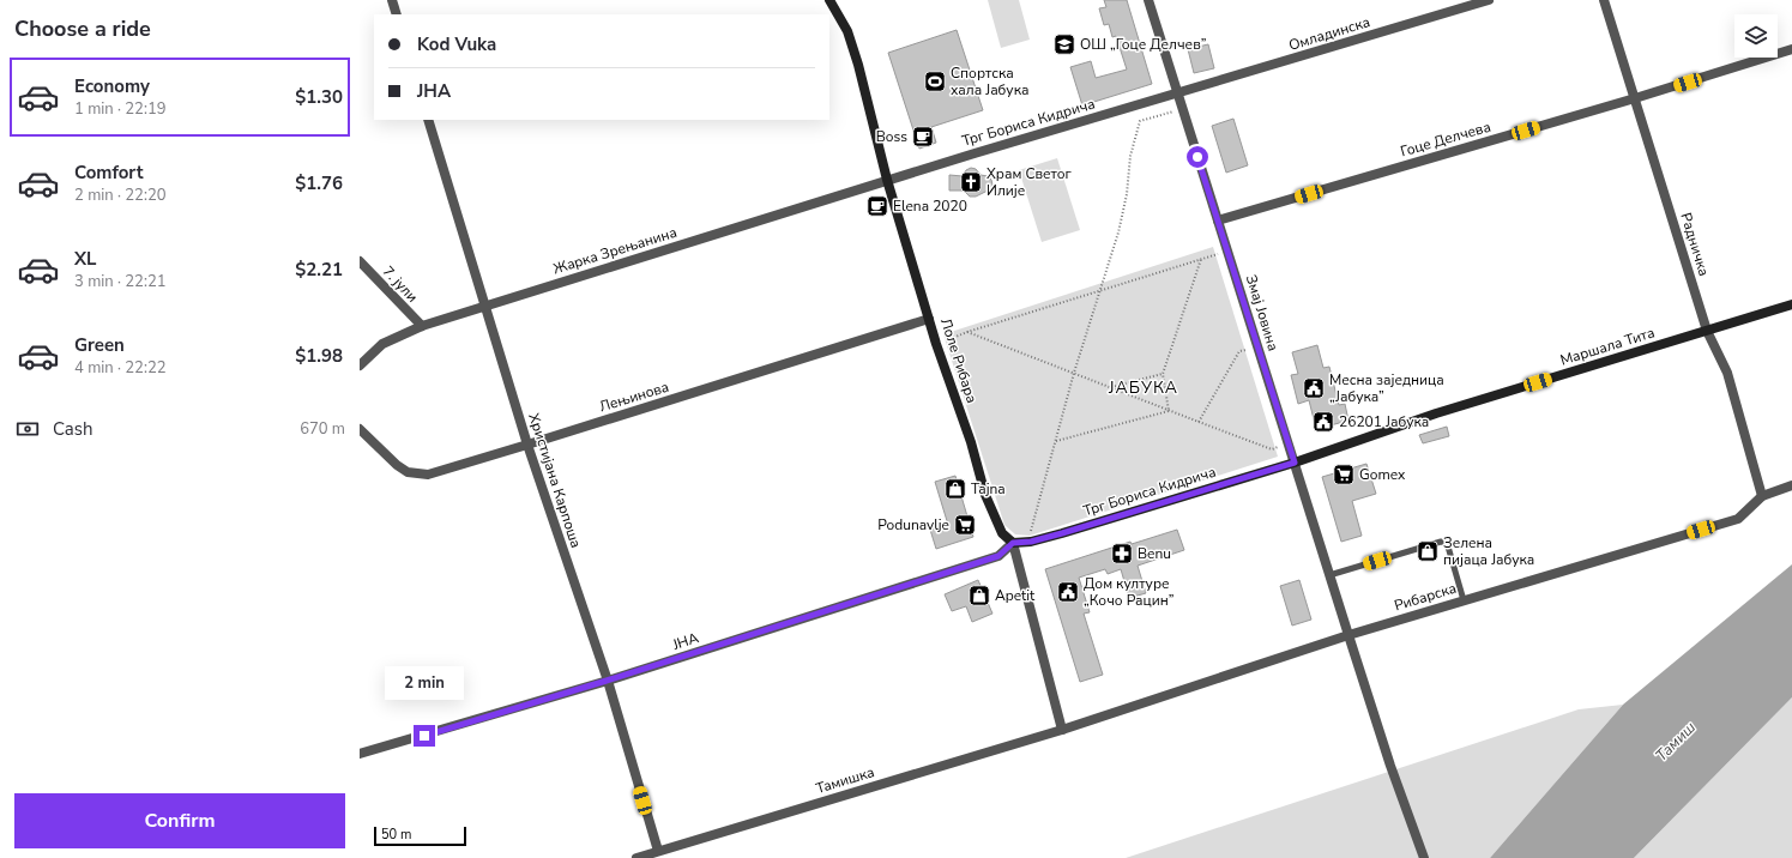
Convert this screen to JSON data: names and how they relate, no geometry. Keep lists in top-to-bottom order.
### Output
{
  "streets": {
    "main road": ["Трг Бориса Кидрича", "Маршала Тита", "Лоле Рибара"],
    "street": [
      "Омладинска",
      "Гоце Делчева",
      "Радничка",
      "Жарка Зрењанина",
      "7. јули",
      "Змај Јовина",
      "Лењинова",
      "Христијана Карпоша",
      "Рибарска",
      "ЈНА",
      "Тамишка"
    ]
  },
  "crossings": [
    ["Омладинска", "Трг Бориса Кидрича"],
    ["Омладинска", "Змај Јовина"],
    ["Трг Бориса Кидрича", "Жарка Зрењанина"],
    ["Трг Бориса Кидрича", "Змај Јовина"],
    ["Трг Бориса Кидрича", "Маршала Тита"],
    ["Трг Бориса Кидрича", "Лоле Рибара"],
    ["Трг Бориса Кидрича", "ЈНА"],
    ["Гоце Делчева", "Радничка"],
    ["Гоце Делчева", "Змај Јовина"],
    ["Радничка", "Маршала Тита"],
    ["Радничка", "Рибарска"],
    ["Жарка Зрењанина", "7. јули"],
    ["Жарка Зрењанина", "Лоле Рибара"],
    ["Жарка Зрењанина", "Христијана Карпоша"],
    ["Змај Јовина", "Маршала Тита"],
    ["Змај Јовина", "Рибарска"],
    ["Лоле Рибара", "Лењинова"],
    ["Лоле Рибара", "Рибарска"],
    ["Лоле Рибара", "ЈНА"],
    ["Лоле Рибара", "Тамишка"],
    ["Лењинова", "Христијана Карпоша"],
    ["Христијана Карпоша", "ЈНА"],
    ["Христијана Карпоша", "Тамишка"],
    ["Рибарска", "Тамишка"]
  ],
  "districts": ["ЈАБУКА"],
  "water": ["Тамиш"],
  "places": {
    "school or university": ["ОШ „Гоце Делчев”"],
    "sports": ["Спортска хала Јабука"],
    "cafe": ["Boss", "Elena 2020"],
    "church": ["Храм Светог Илије"],
    "public building": ["Месна заједница „Јабука”", "26201 Јабука", "Дом културе „Кочо Рацин”"],
    "supermarket": ["Gomex", "Podunavlje"],
    "shop": ["Tajna", "Зелена пијаца Јабука", "Apetit"],
    "pharmacy": ["Benu"]
  },
  "scale_bar": "50 m",
  "page": {
    "heading": "Choose a ride",
    "banner": ["Kod Vuka", "ЈНА"],
    "list": [
      {
        "name": "Economy",
        "note": "1 min · 22:19",
        "value": "$1.30"
      },
      {
        "name": "Comfort",
        "note": "2 min · 22:20",
        "value": "$1.76"
      },
      {
        "name": "XL",
        "note": "3 min · 22:21",
        "value": "$2.21"
      },
      {
        "name": "Green",
        "note": "4 min · 22:22",
        "value": "$1.98"
      }
    ],
    "pay": ["Cash", "670 m"],
    "bubble": "2 min",
    "buttons": "Confirm",
    "scale": "50 m"
  }
}
